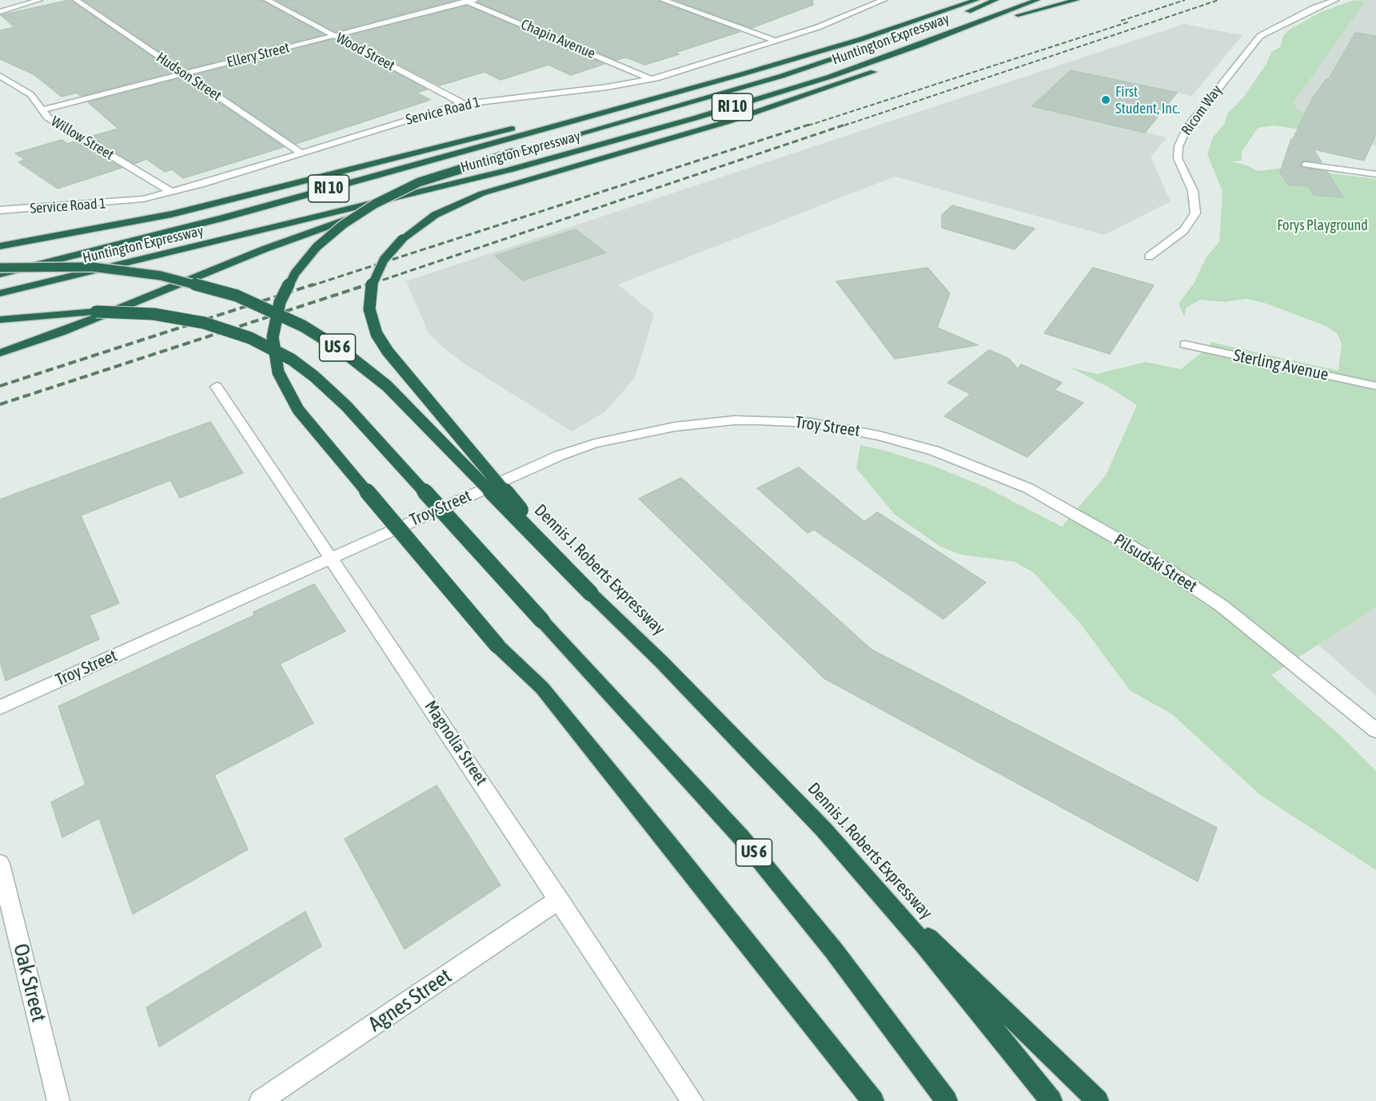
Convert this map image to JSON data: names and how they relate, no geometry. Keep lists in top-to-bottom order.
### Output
{
  "streets": {
    "highway": [
      "Huntington Expressway",
      "RI 10",
      "US 6",
      "Dennis J. Roberts Expressway"
    ],
    "street": [
      "Chapin Avenue",
      "Wood Street",
      "Ellery Street",
      "Hudson Street",
      "Ricom Way",
      "Service Road 1",
      "Willow Street",
      "Sterling Avenue",
      "Troy Street",
      "Pilsudski Street",
      "Magnolia Street",
      "Oak Street",
      "Agnes Street"
    ]
  },
  "crossings": [
    ["Chapin Avenue", "Ellery Street"],
    ["Chapin Avenue", "Service Road 1"],
    ["Wood Street", "Ellery Street"],
    ["Wood Street", "Service Road 1"],
    ["Ellery Street", "Hudson Street"],
    ["Ellery Street", "Willow Street"],
    ["Hudson Street", "Service Road 1"],
    ["Service Road 1", "Willow Street"],
    ["Troy Street", "Pilsudski Street"],
    ["Troy Street", "Magnolia Street"],
    ["Magnolia Street", "Agnes Street"]
  ],
  "parks": ["Forys Playground"],
  "places": ["First Student, Inc."]
}
